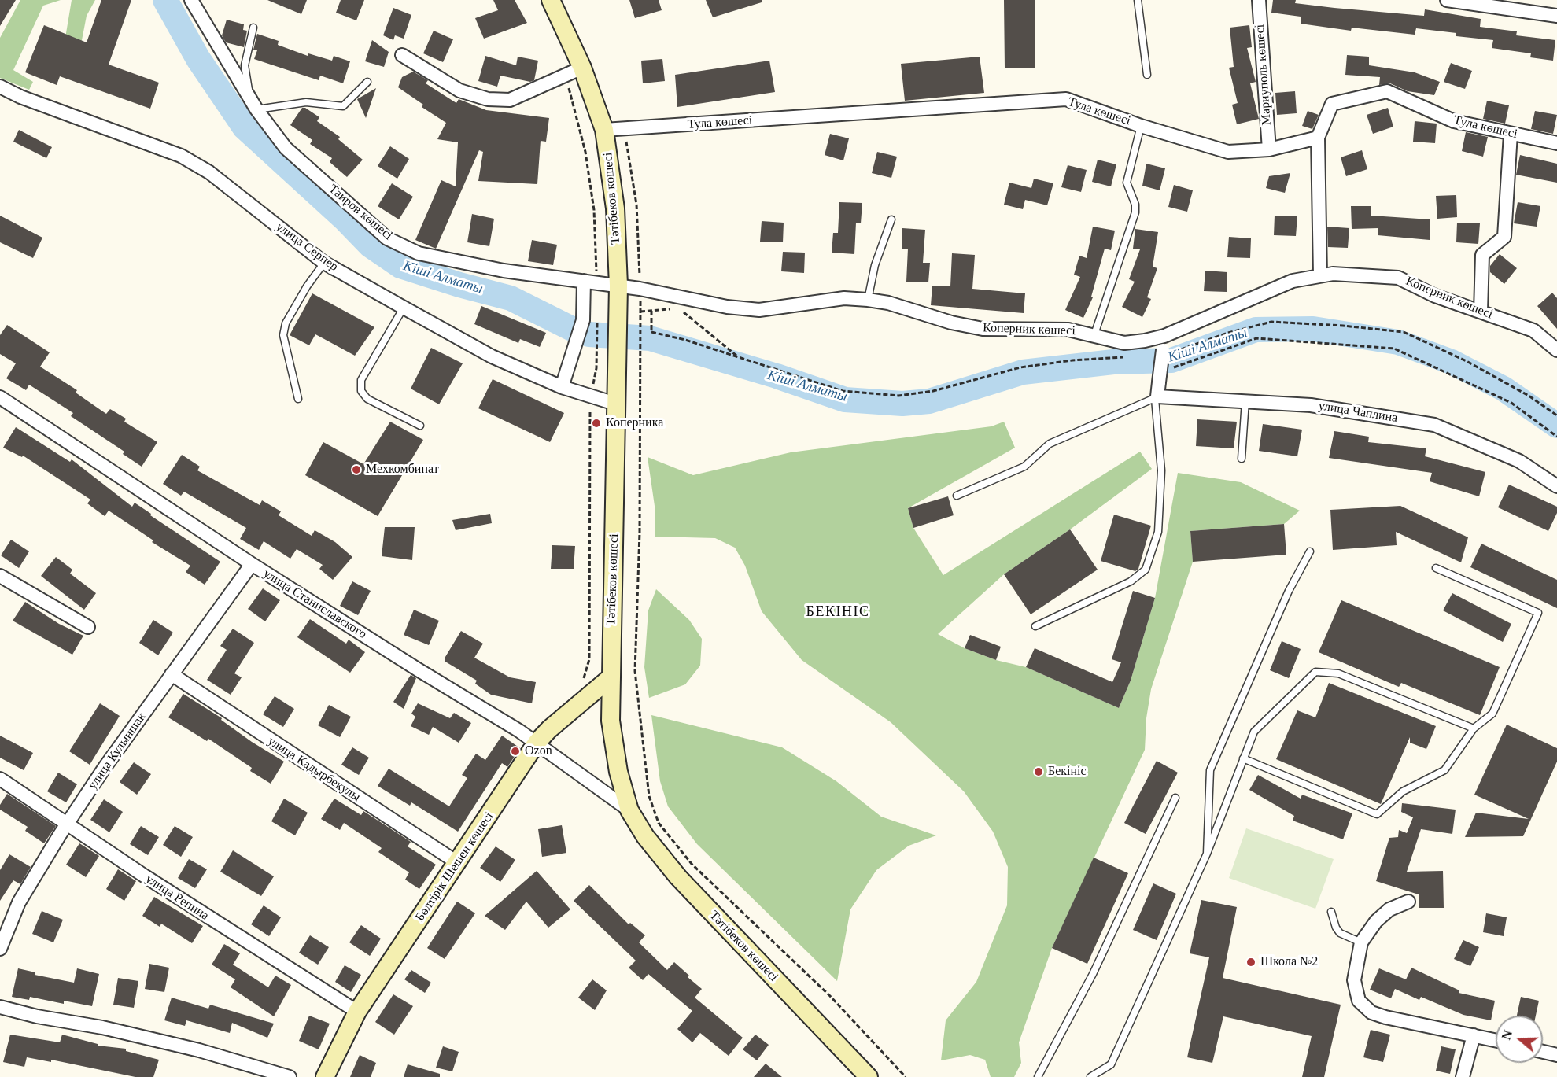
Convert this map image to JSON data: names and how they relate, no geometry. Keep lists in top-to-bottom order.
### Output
{
  "streets": {
    "main road": ["Тәтібеков көшесі", "Бөлтірік Шешен көшесі"],
    "street": [
      "Мариуполь көшесі",
      "Тула көшесі",
      "Таиров көшесі",
      "улица Серпер",
      "Коперник көшесі",
      "улица Чаплина",
      "улица Станиславского",
      "улица Кулыншак",
      "улица Кадырбекулы",
      "улица Репина"
    ]
  },
  "crossings": [
    ["Мариуполь көшесі", "Тула көшесі"],
    ["Тула көшесі", "Тәтібеков көшесі"],
    ["Тәтібеков көшесі", "Таиров көшесі"],
    ["Тәтібеков көшесі", "улица Серпер"],
    ["Тәтібеков көшесі", "Коперник көшесі"],
    ["Тәтібеков көшесі", "улица Станиславского"],
    ["Тәтібеков көшесі", "Бөлтірік Шешен көшесі"],
    ["Таиров көшесі", "Коперник көшесі"],
    ["улица Станиславского", "улица Кулыншак"],
    ["улица Станиславского", "Бөлтірік Шешен көшесі"],
    ["улица Кулыншак", "улица Кадырбекулы"],
    ["улица Кулыншак", "улица Репина"],
    ["улица Кадырбекулы", "Бөлтірік Шешен көшесі"],
    ["Бөлтірік Шешен көшесі", "улица Репина"]
  ],
  "districts": ["БЕКІНІС"],
  "water": ["Кіші Алматы"],
  "places": [
    "Коперника",
    "Мехкомбинат",
    "Ozon",
    "Бекініс",
    "Школа №2"
  ],
  "north": "left"
}
